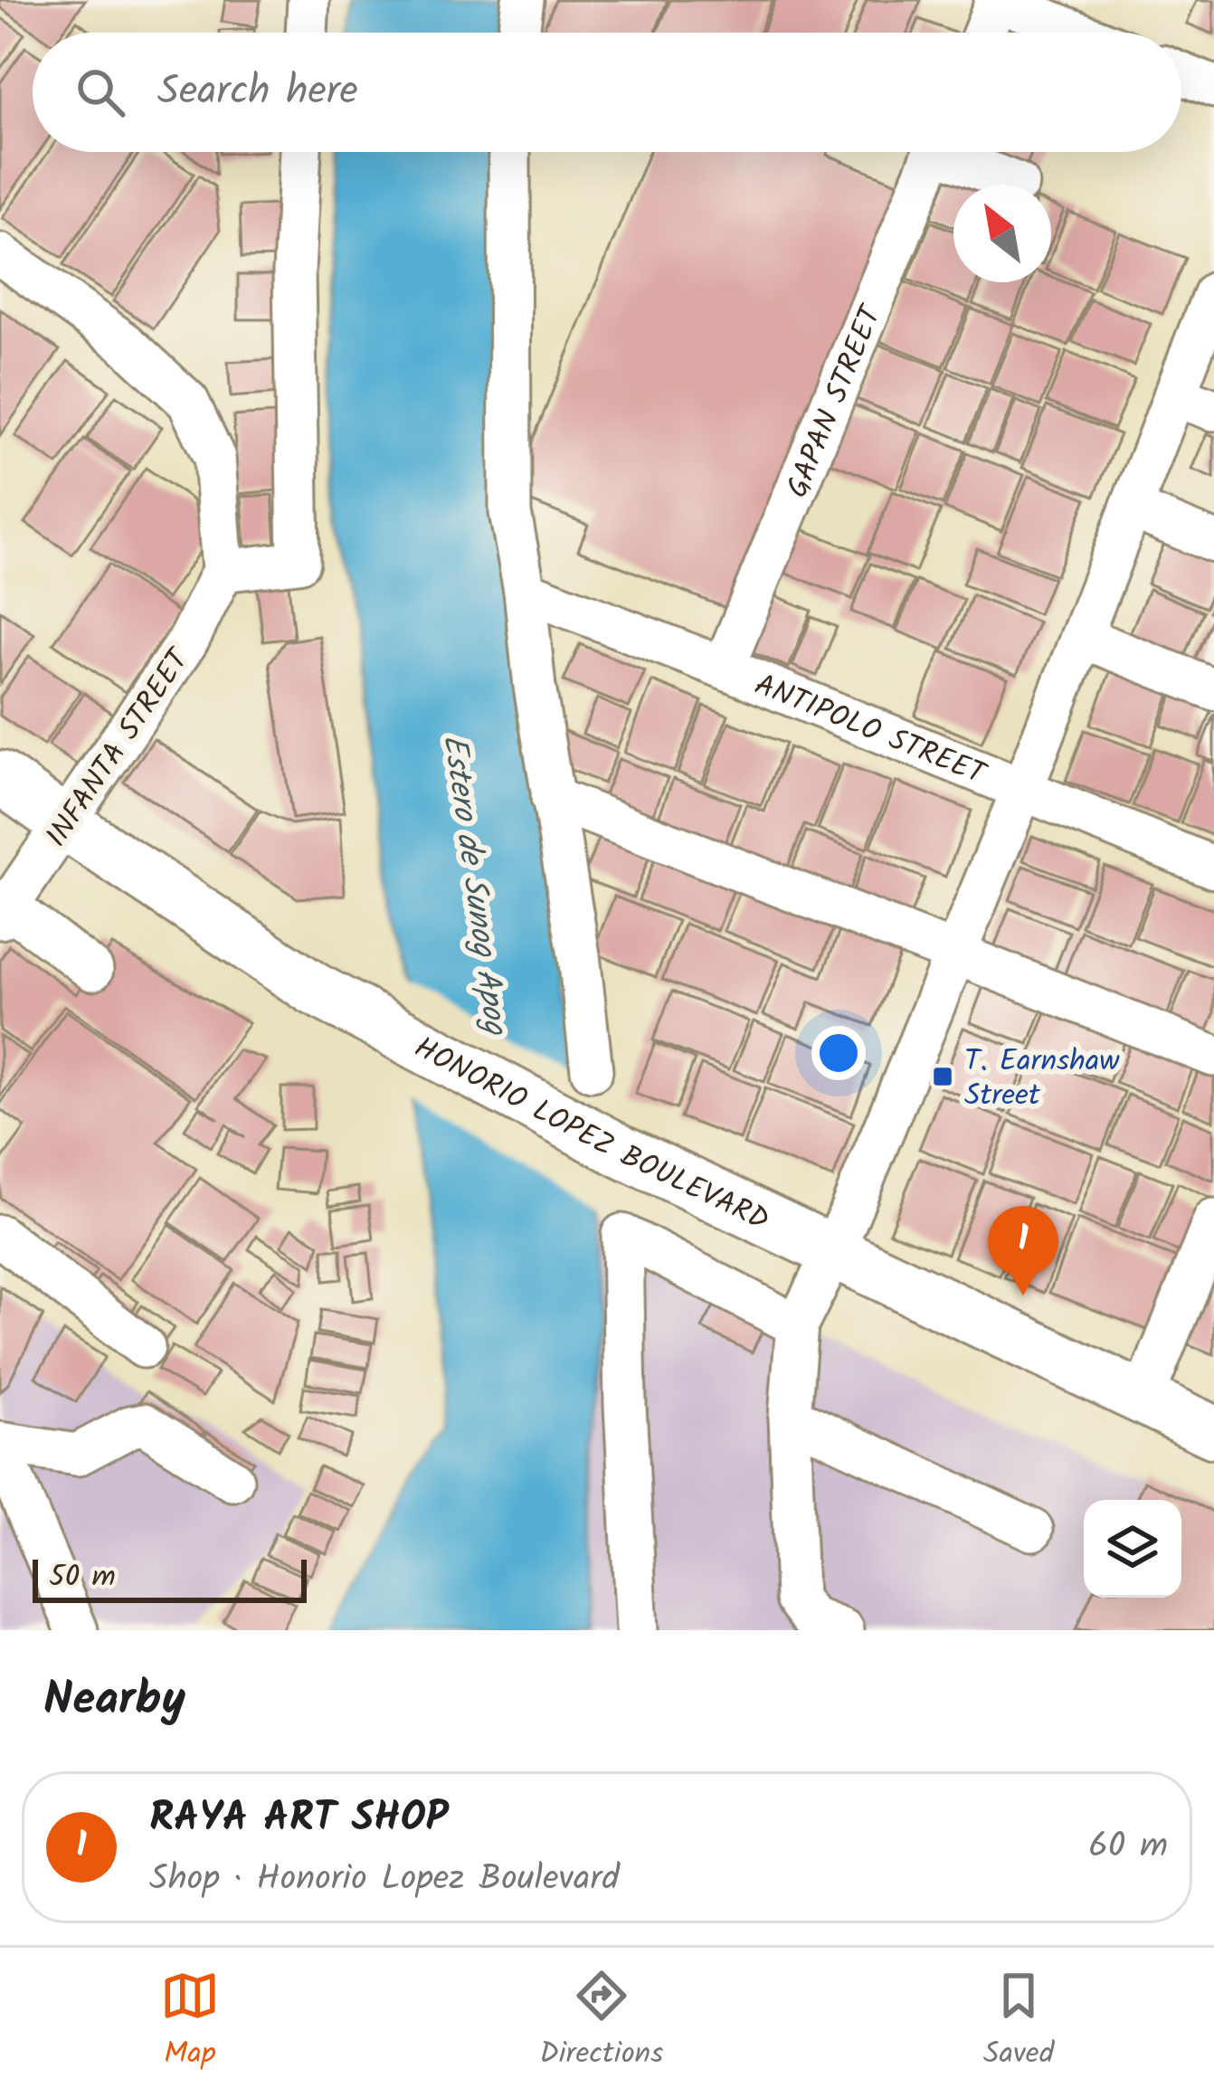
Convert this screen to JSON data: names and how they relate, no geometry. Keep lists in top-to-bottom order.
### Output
{
  "streets": {
    "main road": ["HONORIO LOPEZ BOULEVARD"],
    "street": ["GAPAN STREET", "ANTIPOLO STREET", "INFANTA STREET"]
  },
  "crossings": [
    ["GAPAN STREET", "ANTIPOLO STREET"],
    ["INFANTA STREET", "HONORIO LOPEZ BOULEVARD"]
  ],
  "water": ["Estero de Sunog Apog"],
  "places": {
    "transit": ["T. Earnshaw Street"]
  },
  "scale_bar": "50 m",
  "north": "top left",
  "page": {
    "search": "Search here",
    "pins": "1",
    "scale": "50 m",
    "heading": "Nearby",
    "list": [
      {
        "mark": "1",
        "name": "RAYA ART SHOP",
        "note": "Shop · Honorio Lopez Boulevard",
        "value": "60 m"
      }
    ],
    "nav": ["Map", "Directions", "Saved"]
  }
}
